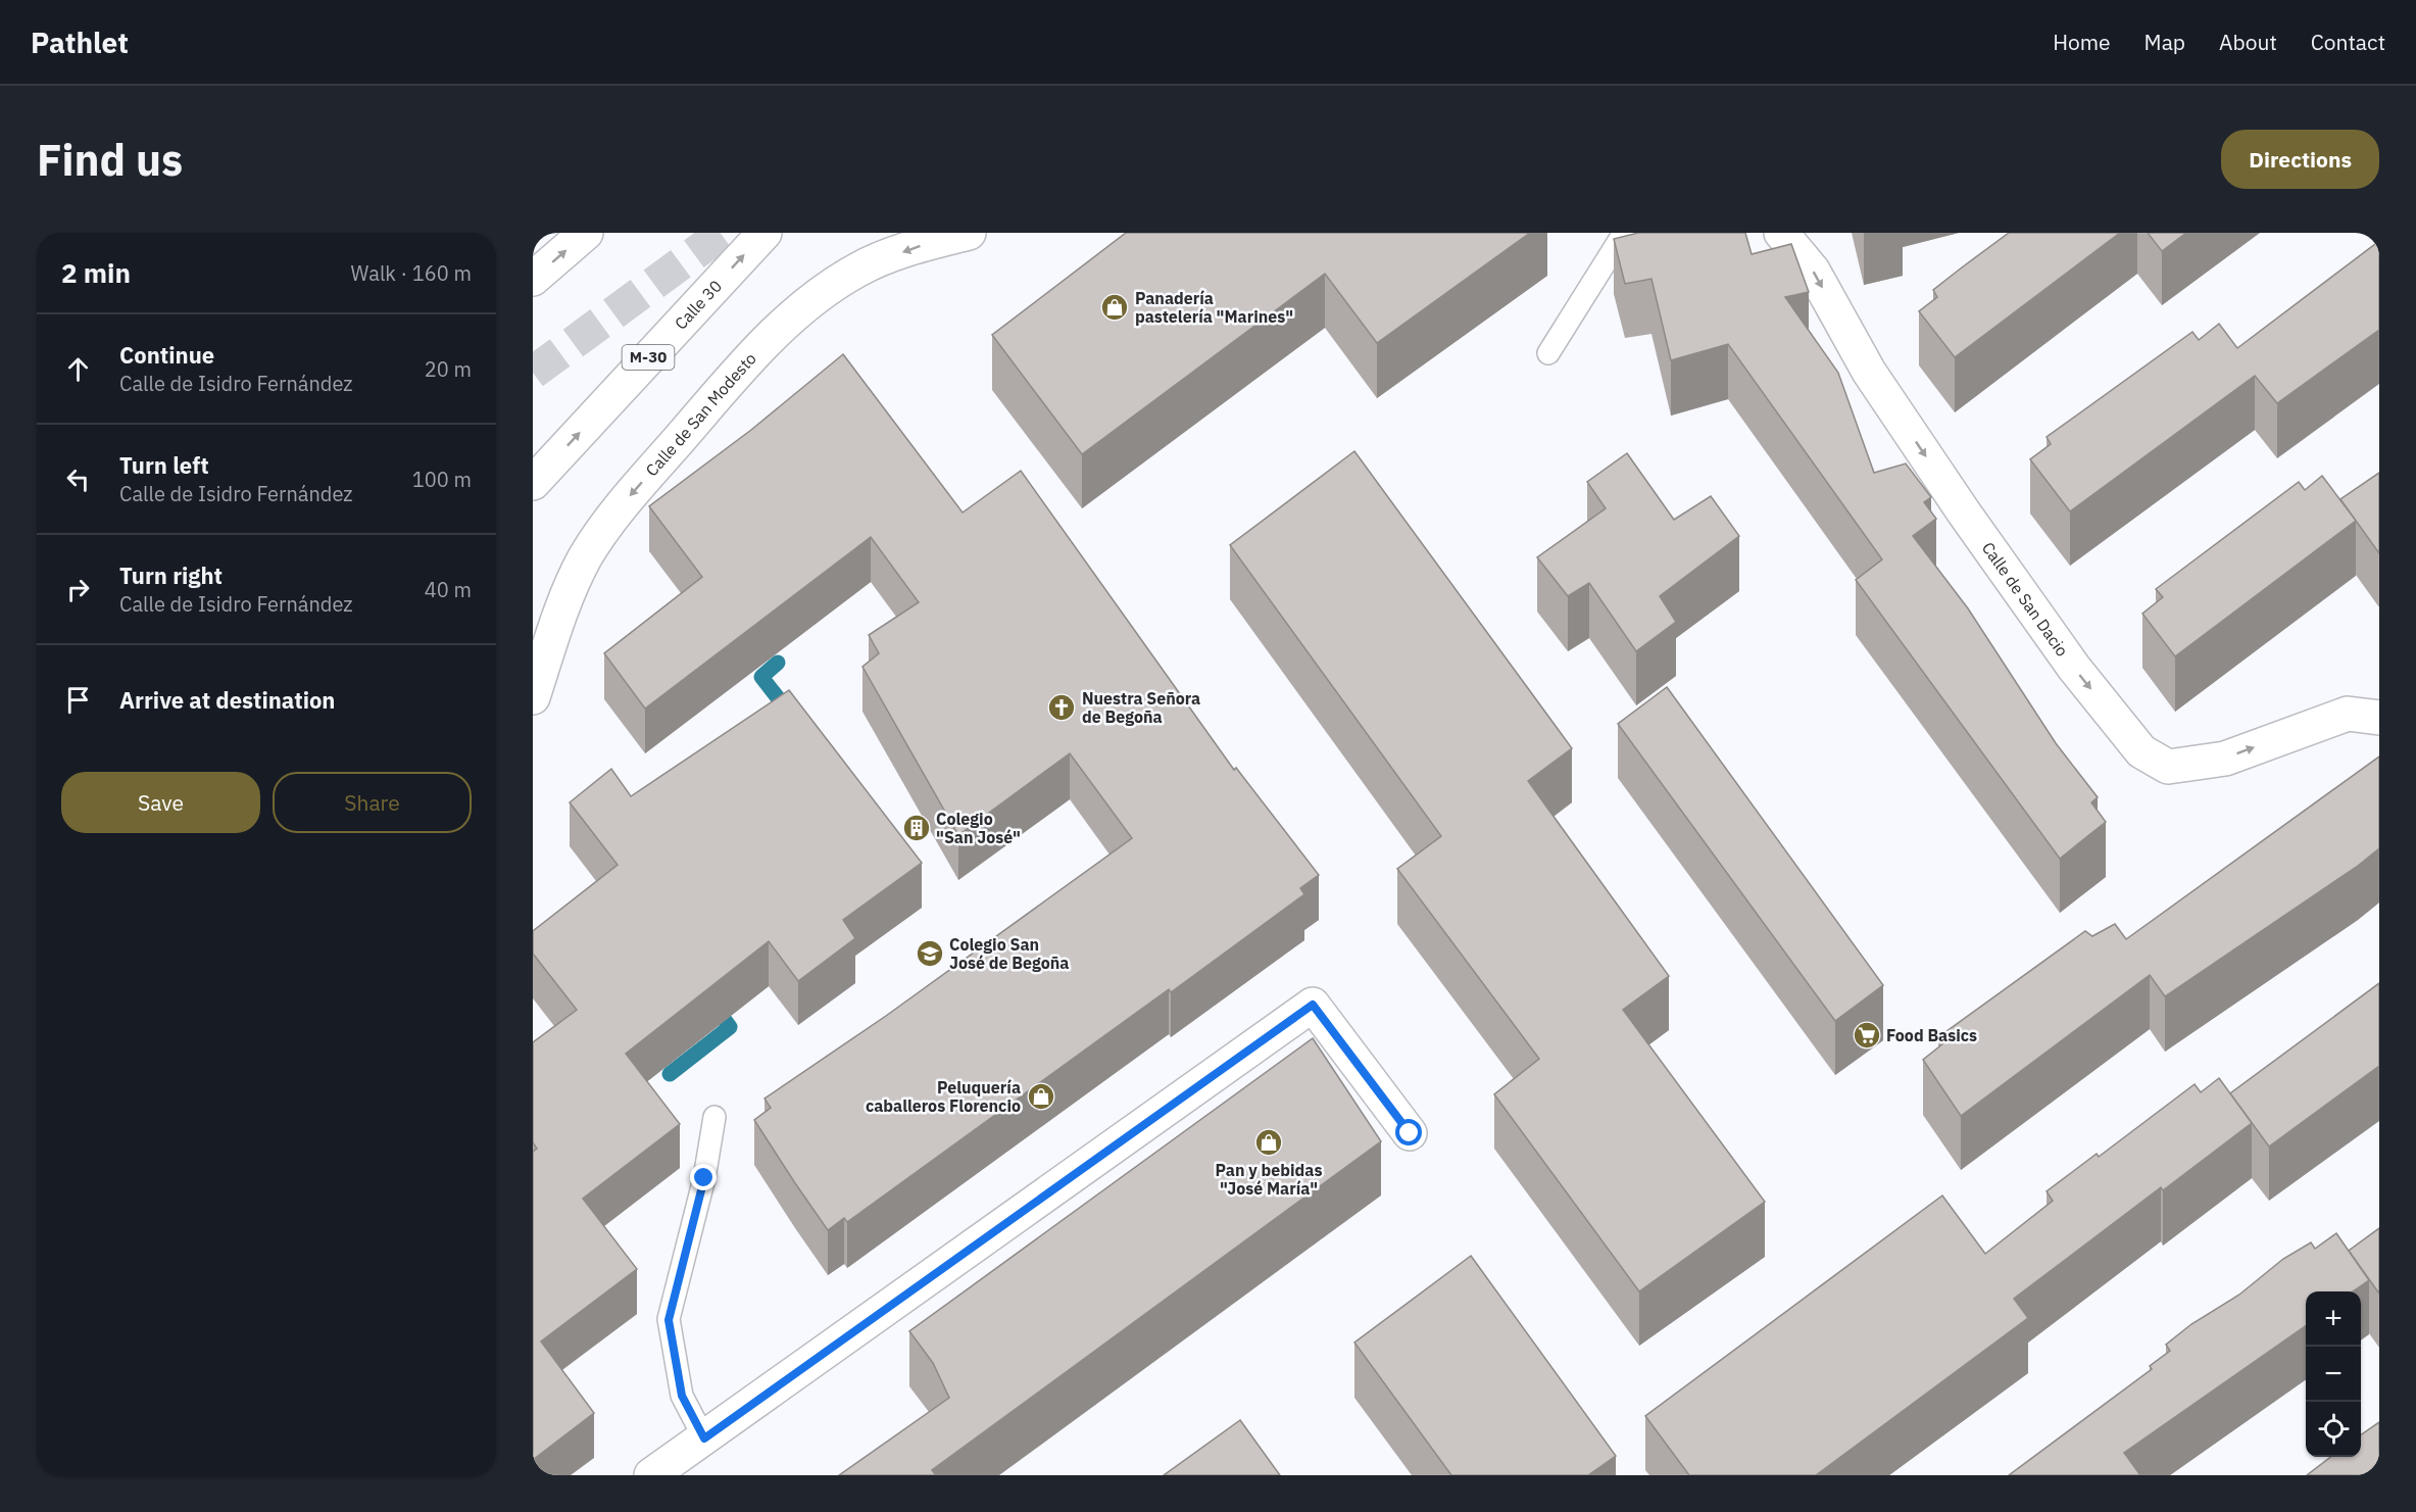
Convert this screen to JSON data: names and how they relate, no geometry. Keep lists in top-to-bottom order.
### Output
{
  "streets": {
    "main road": [
      "Calle 30",
      "M-30",
      "Calle de San Modesto",
      "Calle de San Dacio"
    ]
  },
  "one_way": ["Calle 30", "Calle de San Modesto", "Calle de San Dacio"],
  "places": {
    "shop": ["Panadería pastelería \"Marines\"", "Peluquería caballeros Florencio", "Pan y bebidas \"José María\""],
    "church": ["Nuestra Señora de Begoña"],
    "building": ["Colegio \"San José\""],
    "school or university": ["Colegio San José de Begoña"],
    "supermarket": ["Food Basics"]
  },
  "page": {
    "header": "Pathlet",
    "nav": [
      "Home",
      "Map",
      "About",
      "Contact"
    ],
    "buttons": [
      "Directions",
      ["Save", "Share"]
    ],
    "title": "Find us",
    "heading": ["2 min", "Walk · 160 m"],
    "list": [
      ["Continue", "Calle de Isidro Fernández", "20 m"],
      ["Turn left", "Calle de Isidro Fernández", "100 m"],
      ["Turn right", "Calle de Isidro Fernández", "40 m"],
      "Arrive at destination"
    ],
    "map_buttons": ["+", "−"]
  }
}
